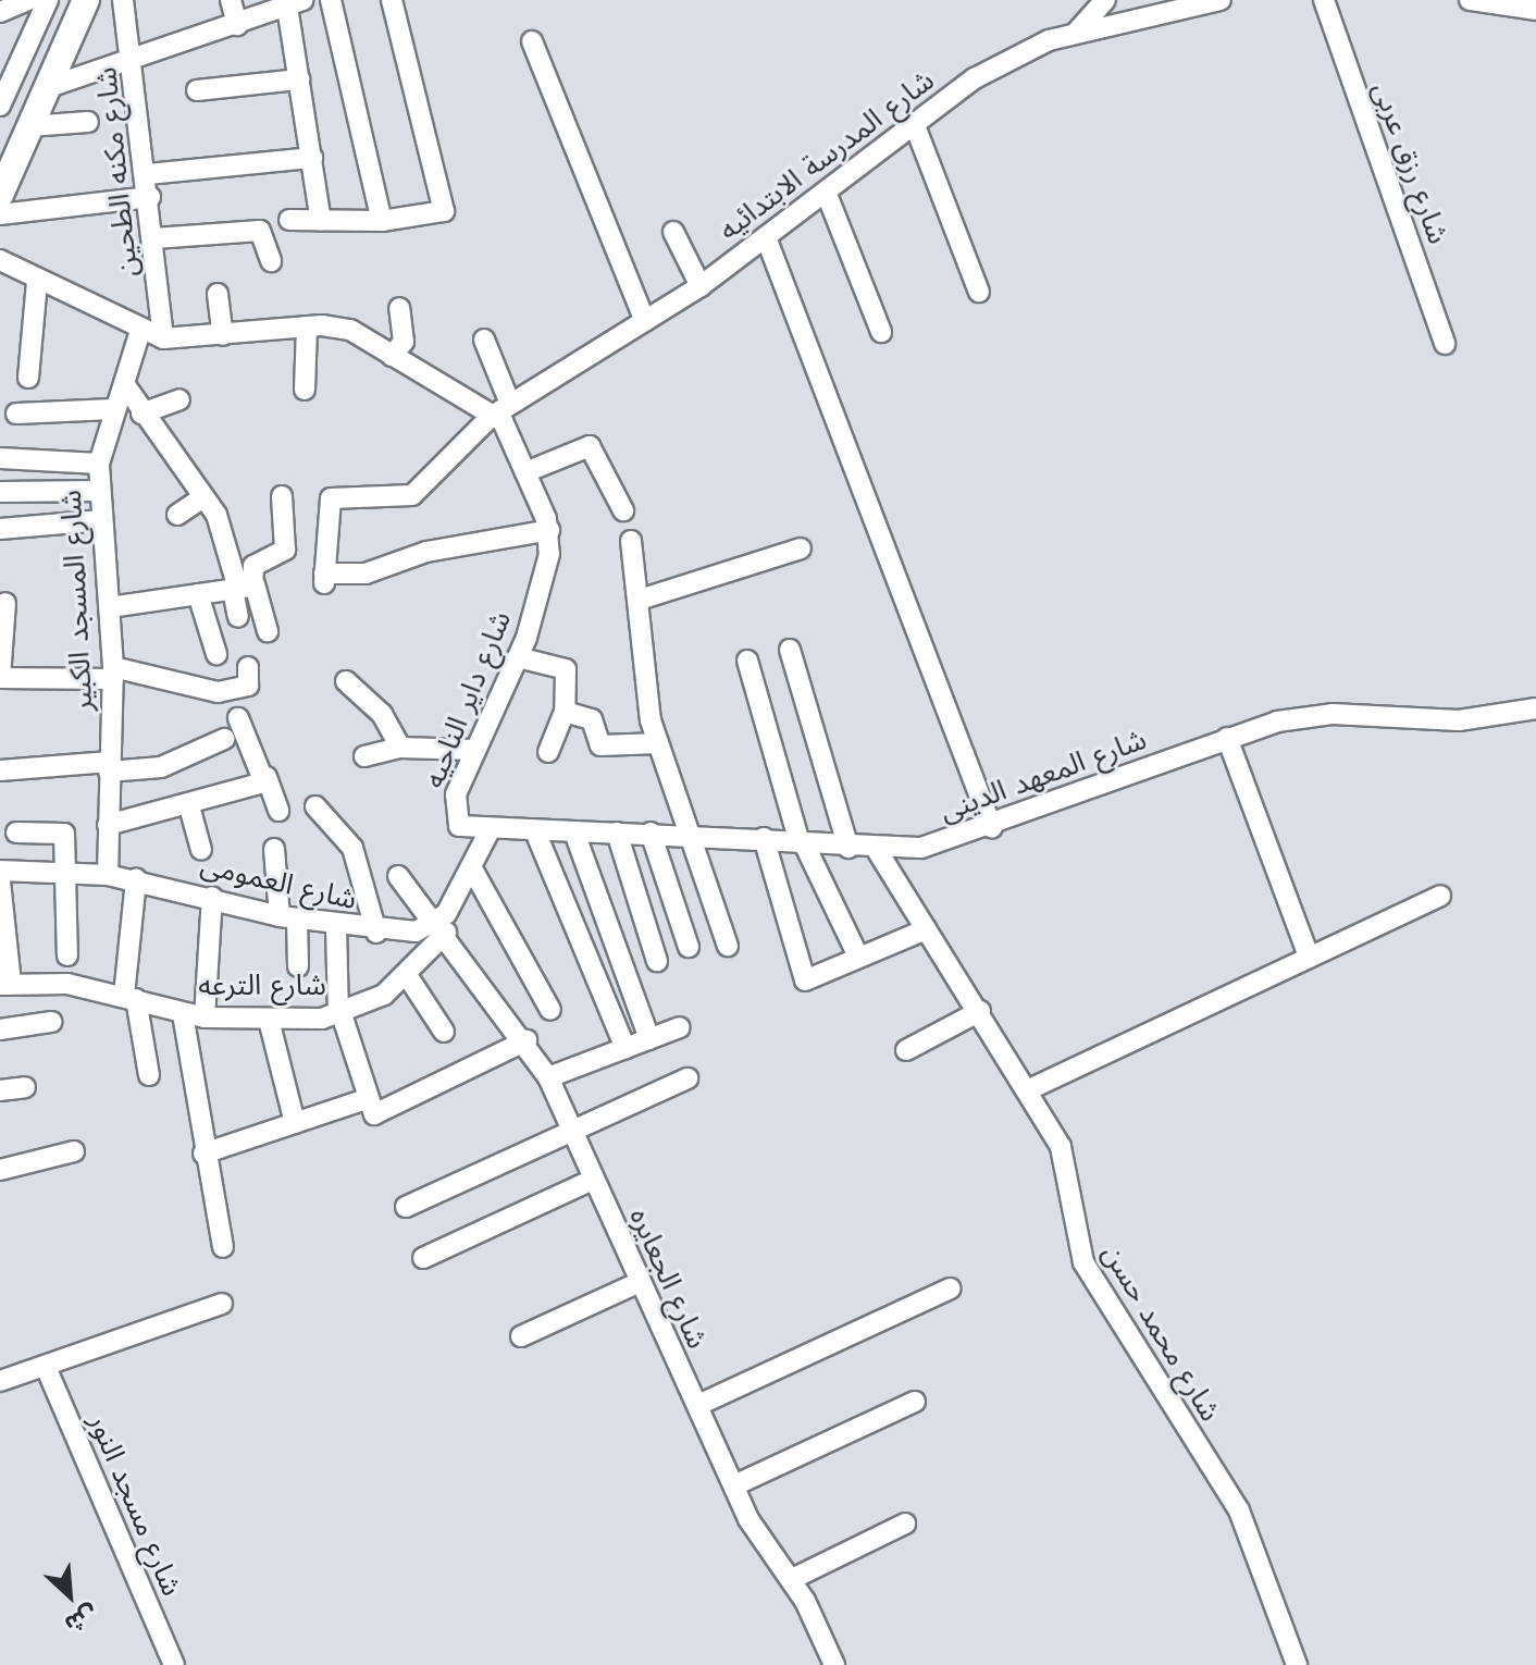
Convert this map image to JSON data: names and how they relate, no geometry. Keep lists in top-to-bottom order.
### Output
{
  "streets": {
    "street": [
      "شارع المدرسة الابتدائيه",
      "شارع رزق عربى",
      "شارع مكنه الطحين",
      "شارع المسجد الكبير",
      "شارع داير الناحيه",
      "شارع المعهد الدينى",
      "شارع العمومى",
      "شارع الترعه",
      "شارع الجعايره",
      "شارع محمد حسن",
      "شارع مسجد النور"
    ]
  },
  "crossings": [
    ["شارع المدرسة الابتدائيه", "شارع داير الناحيه"],
    ["شارع المسجد الكبير", "شارع العمومى"],
    ["شارع داير الناحيه", "شارع المعهد الدينى"],
    ["شارع المعهد الدينى", "شارع محمد حسن"],
    ["شارع العمومى", "شارع الترعه"],
    ["شارع العمومى", "شارع الجعايره"],
    ["شارع الترعه", "شارع الجعايره"]
  ],
  "north": "bottom right"
}
